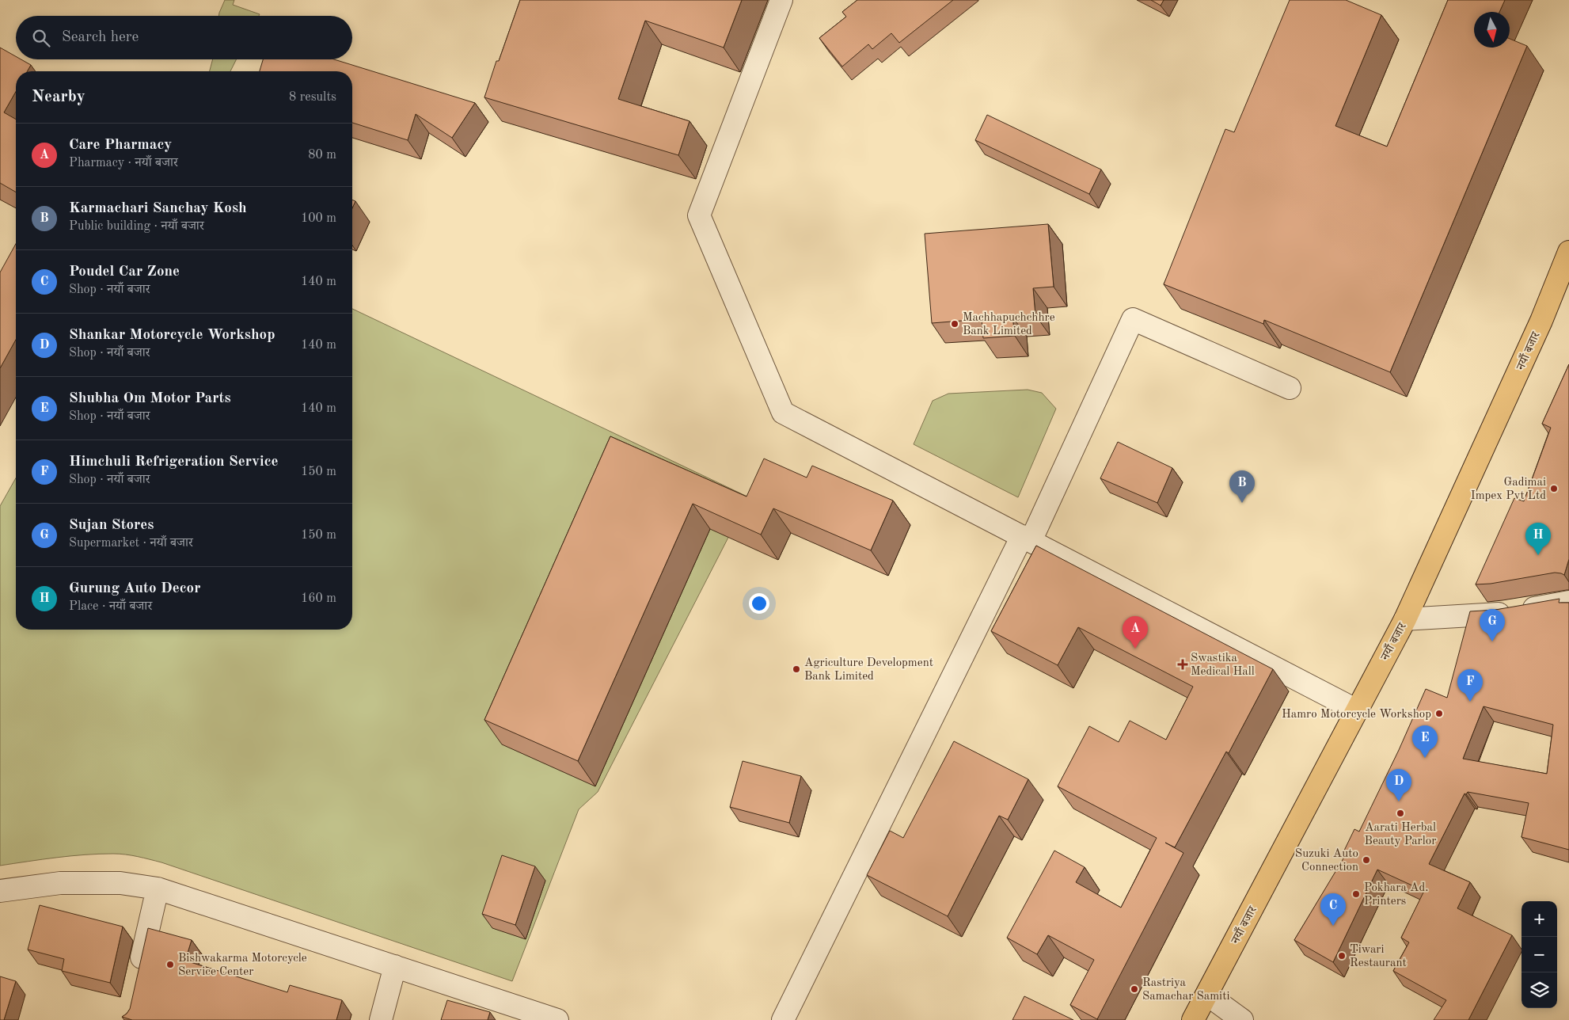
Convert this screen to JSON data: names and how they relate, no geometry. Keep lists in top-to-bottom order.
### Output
{
  "streets": {
    "main road": ["नयाँ बजार"]
  },
  "places": {
    "other": [
      "Machhapuchchhre Bank Limited",
      "Gadimai Impex Pvt Ltd",
      "Agriculture Development Bank Limited",
      "Hamro Motorcycle Workshop",
      "Aarati Herbal Beauty Parlor",
      "Suzuki Auto Connection",
      "Pokhara Ad. Printers",
      "Tiwari Restaurant",
      "Bishwakarma Motorcycle Service Center",
      "Rastriya Samachar Samiti"
    ],
    "health": ["Swastika Medical Hall"]
  },
  "north": "bottom",
  "page": {
    "search": "Search here",
    "heading": ["Nearby", "8 results"],
    "list": [
      {
        "mark": "A",
        "name": "Care Pharmacy",
        "note": "Pharmacy · नयाँ बजार",
        "value": "80 m"
      },
      {
        "mark": "B",
        "name": "Karmachari Sanchay Kosh",
        "note": "Public building · नयाँ बजार",
        "value": "100 m"
      },
      {
        "mark": "C",
        "name": "Poudel Car Zone",
        "note": "Shop · नयाँ बजार",
        "value": "140 m"
      },
      {
        "mark": "D",
        "name": "Shankar Motorcycle Workshop",
        "note": "Shop · नयाँ बजार",
        "value": "140 m"
      },
      {
        "mark": "E",
        "name": "Shubha Om Motor Parts",
        "note": "Shop · नयाँ बजार",
        "value": "140 m"
      },
      {
        "mark": "F",
        "name": "Himchuli Refrigeration Service",
        "note": "Shop · नयाँ बजार",
        "value": "150 m"
      },
      {
        "mark": "G",
        "name": "Sujan Stores",
        "note": "Supermarket · नयाँ बजार",
        "value": "150 m"
      },
      {
        "mark": "H",
        "name": "Gurung Auto Decor",
        "note": "Place · नयाँ बजार",
        "value": "160 m"
      }
    ],
    "pins": [
      "B",
      "H",
      "G",
      "A",
      "F",
      "E",
      "D",
      "C"
    ],
    "map_buttons": ["+", "−"]
  }
}
